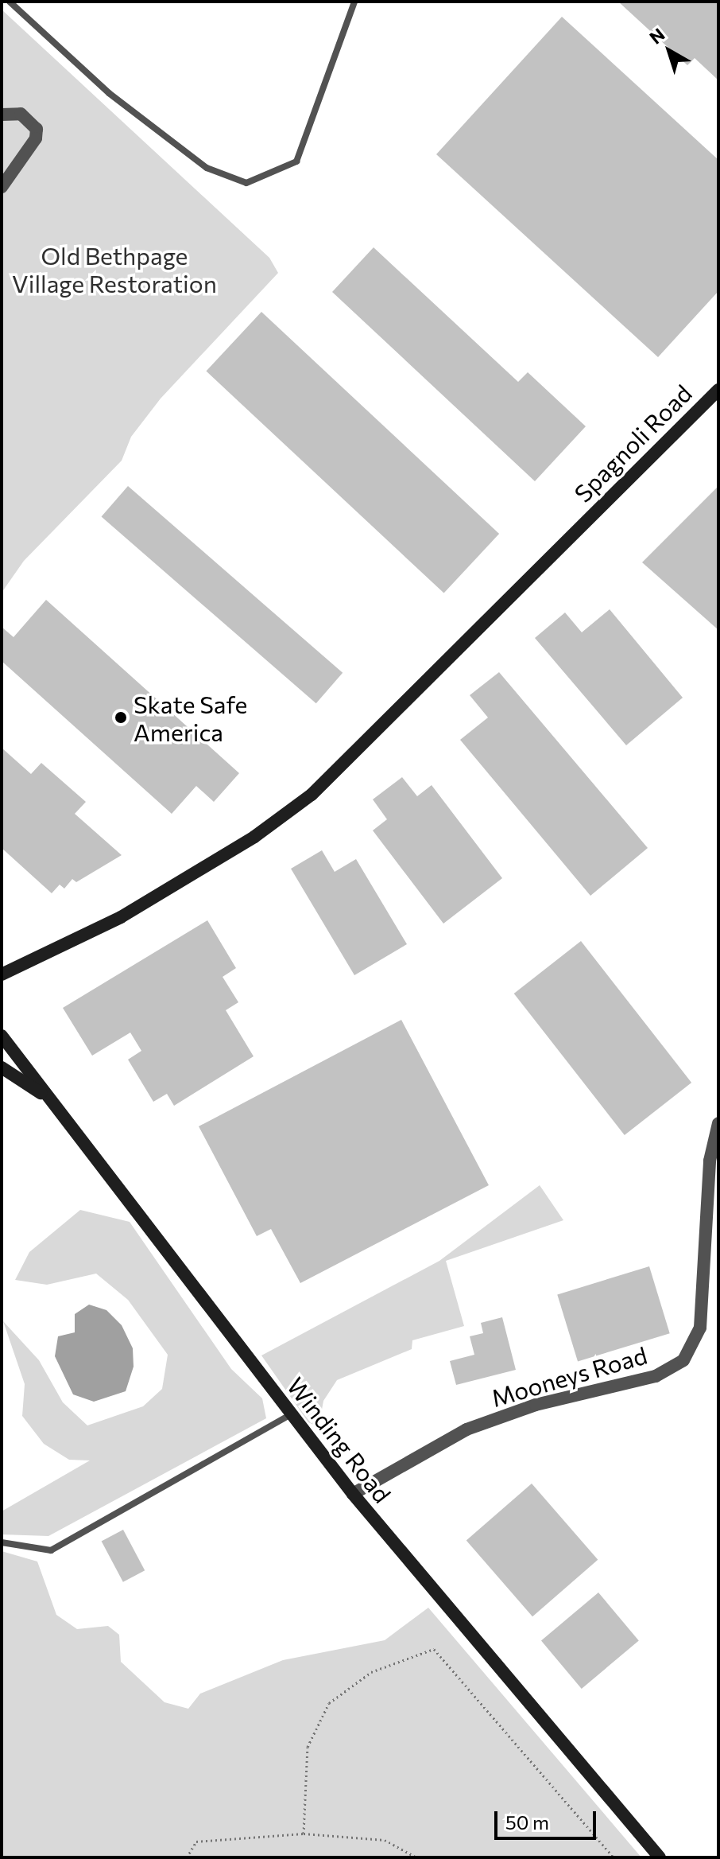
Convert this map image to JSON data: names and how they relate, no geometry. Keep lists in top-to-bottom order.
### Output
{
  "streets": {
    "street": ["Spagnoli Road", "Mooneys Road", "Winding Road"]
  },
  "crossings": [
    ["Mooneys Road", "Winding Road"]
  ],
  "parks": ["Old Bethpage Village Restoration"],
  "places": ["Skate Safe America"],
  "scale_bar": "50 m",
  "north": "top left"
}
